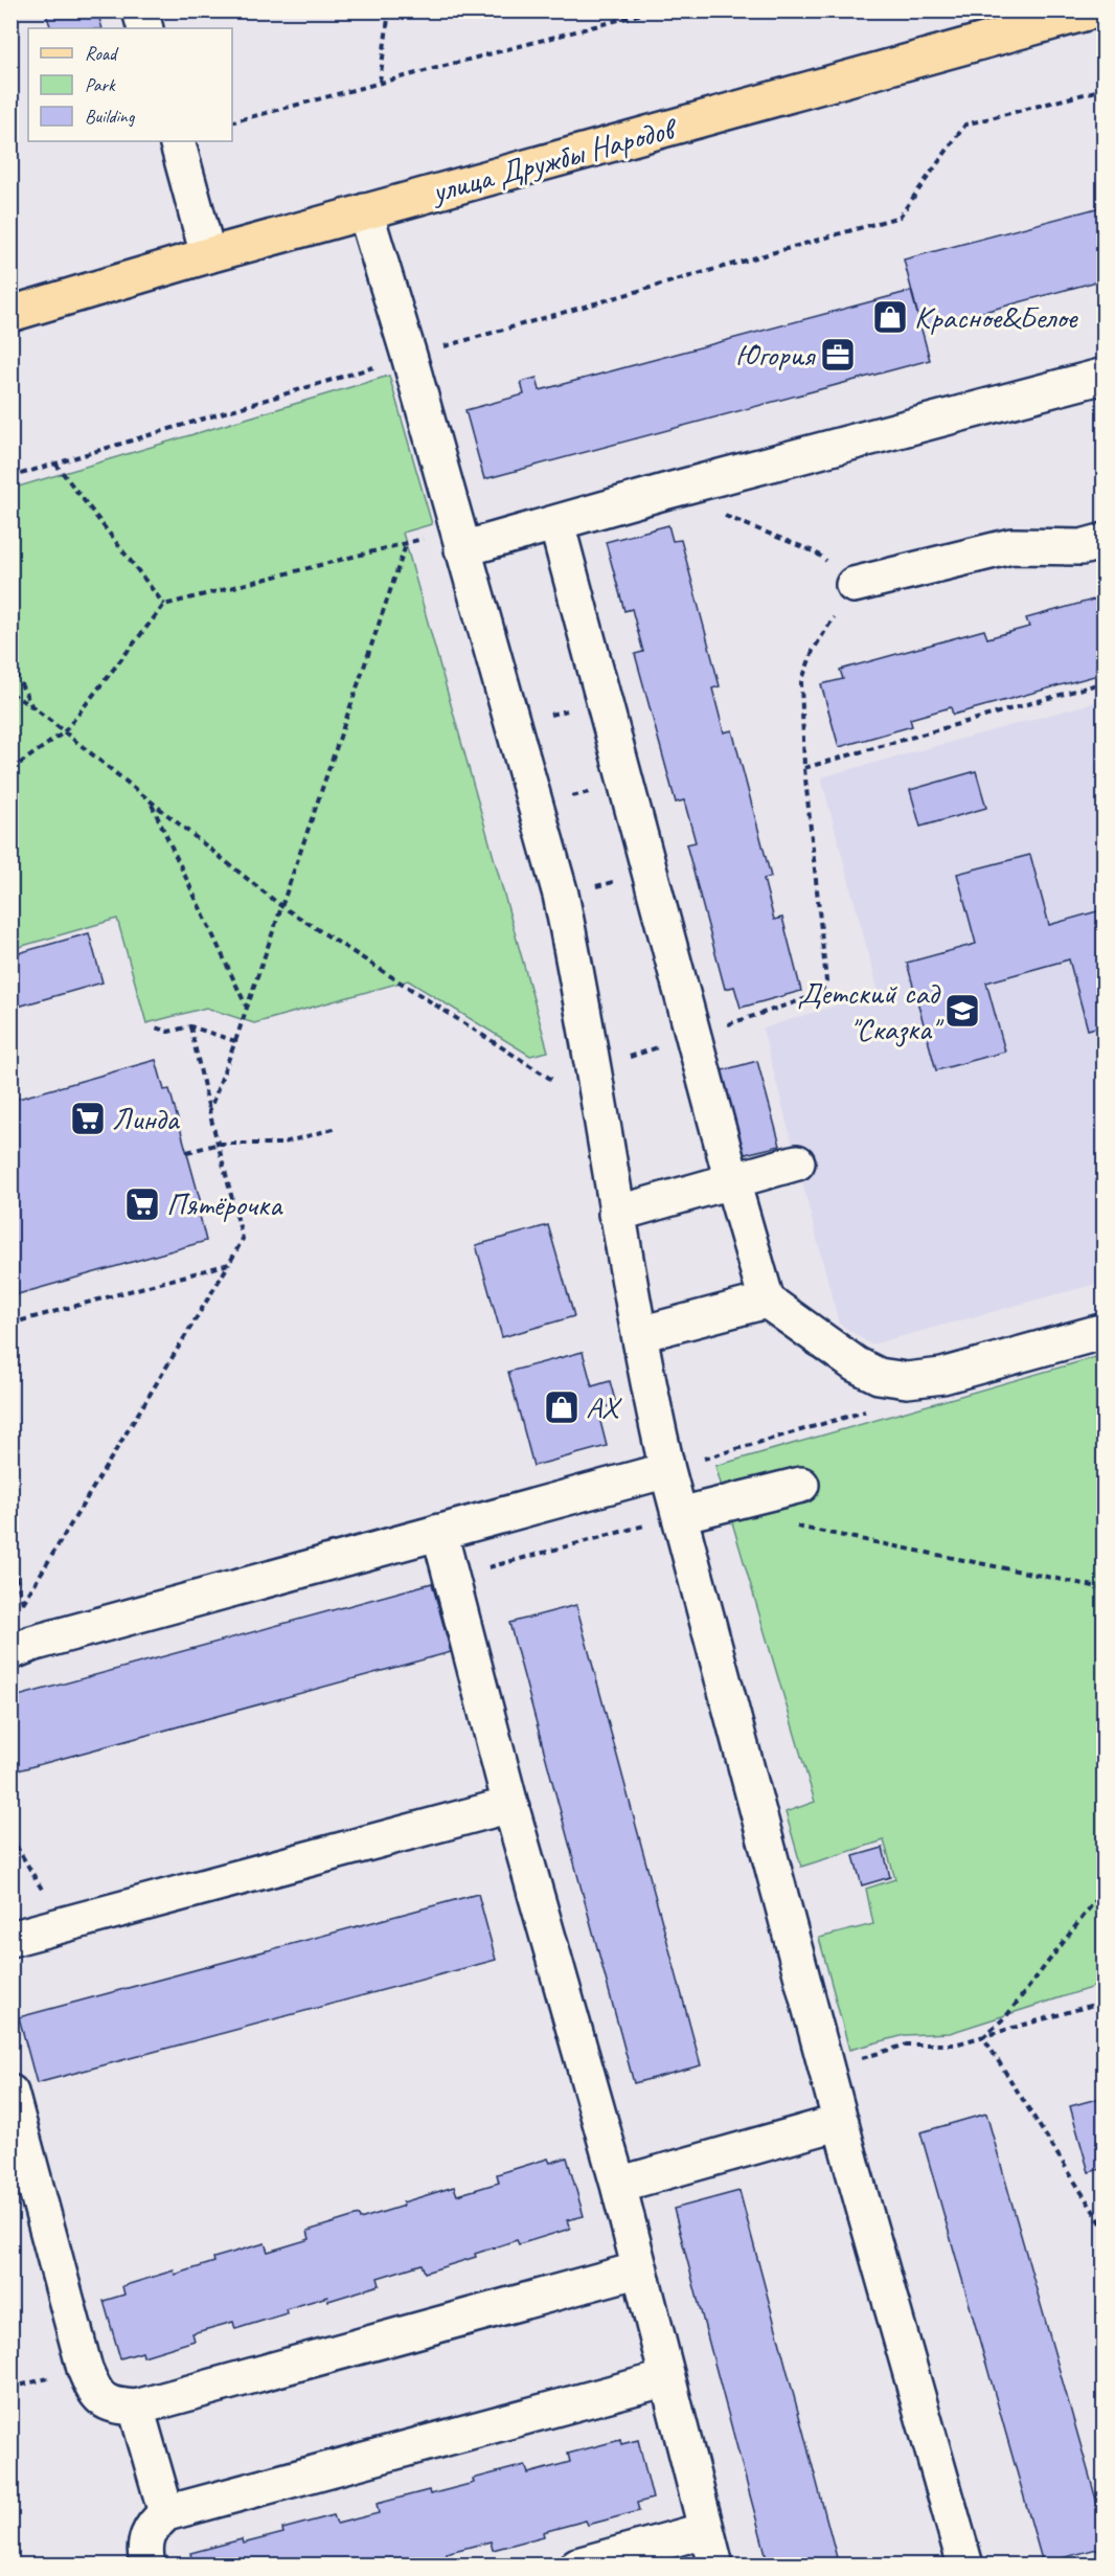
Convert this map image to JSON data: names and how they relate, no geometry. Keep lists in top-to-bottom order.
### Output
{
  "streets": {
    "main road": ["улица Дружбы Народов"]
  },
  "places": {
    "shop": ["Красное&Белое", "АХ"],
    "office": ["Югория"],
    "school or university": ["Детский сад \"Сказка\""],
    "supermarket": ["Линда", "Пятёрочка"]
  },
  "legend": ["Road", "Park", "Building"]
}
